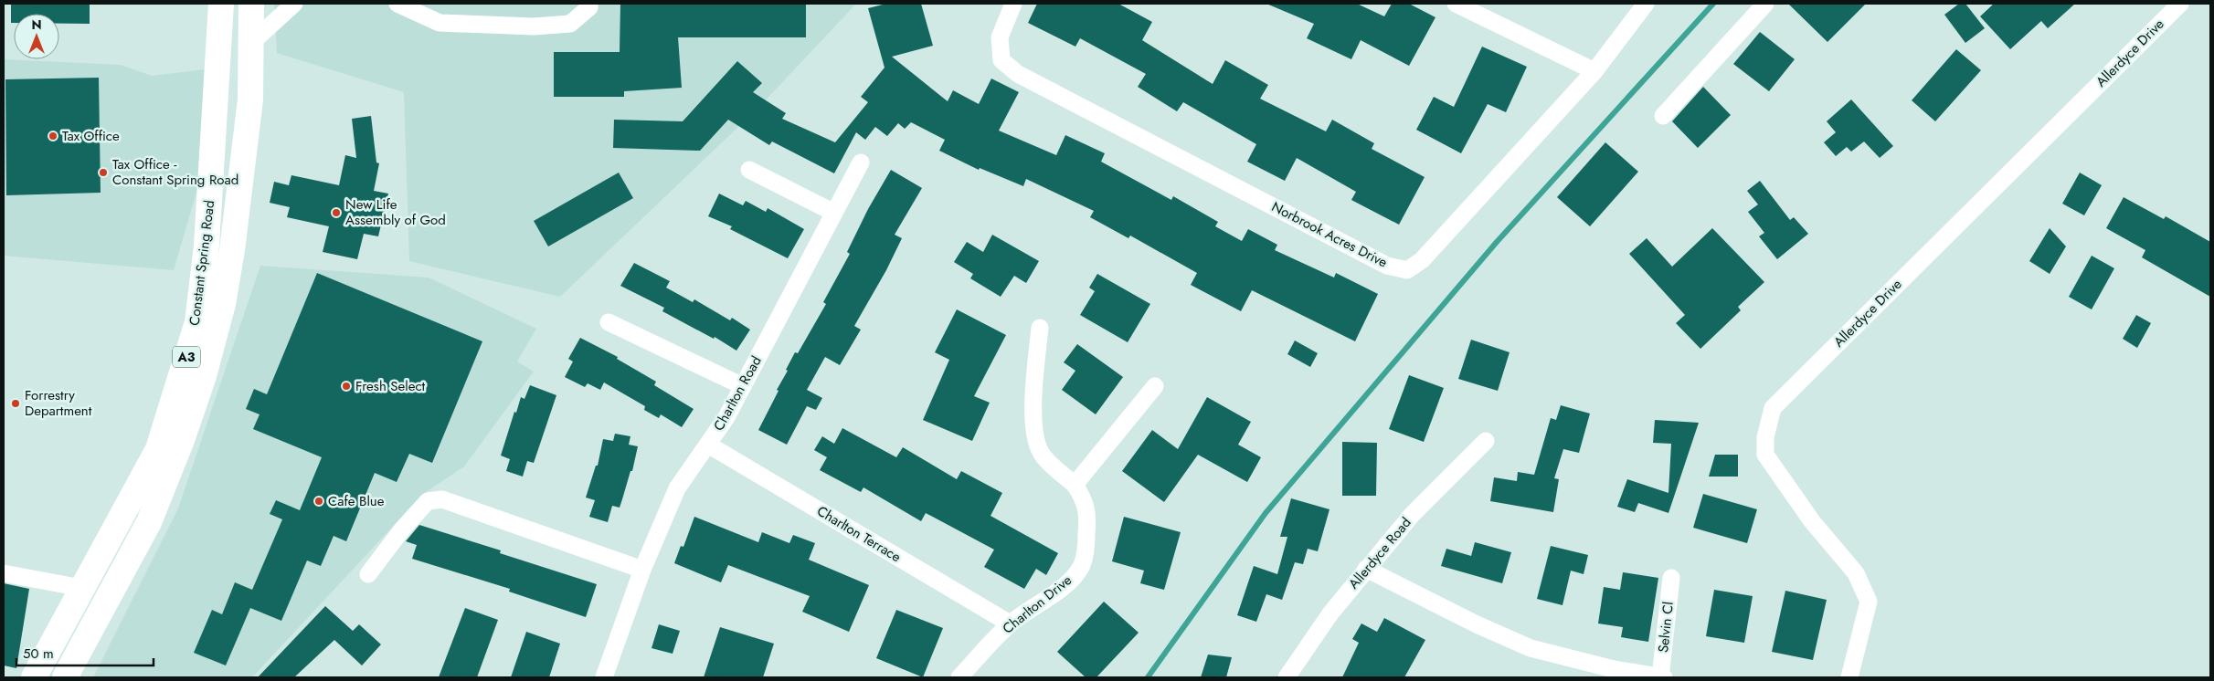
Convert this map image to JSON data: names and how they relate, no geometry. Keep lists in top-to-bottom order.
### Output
{
  "streets": {
    "main road": ["Constant Spring Road", "A3"],
    "street": [
      "Allerdyce Drive",
      "Norbrook Acres Drive",
      "Charlton Road",
      "Charlton Terrace",
      "Allerdyce Road",
      "Charlton Drive",
      "Selvin Cl"
    ]
  },
  "crossings": [
    ["Charlton Road", "Charlton Terrace"],
    ["Charlton Terrace", "Charlton Drive"]
  ],
  "places": [
    "Tax Office",
    "Tax Office - Constant Spring Road",
    "New Life Assembly of God",
    "Fresh Select",
    "Forrestry Department",
    "Cafe Blue"
  ],
  "scale_bar": "50 m",
  "north": "top"
}
